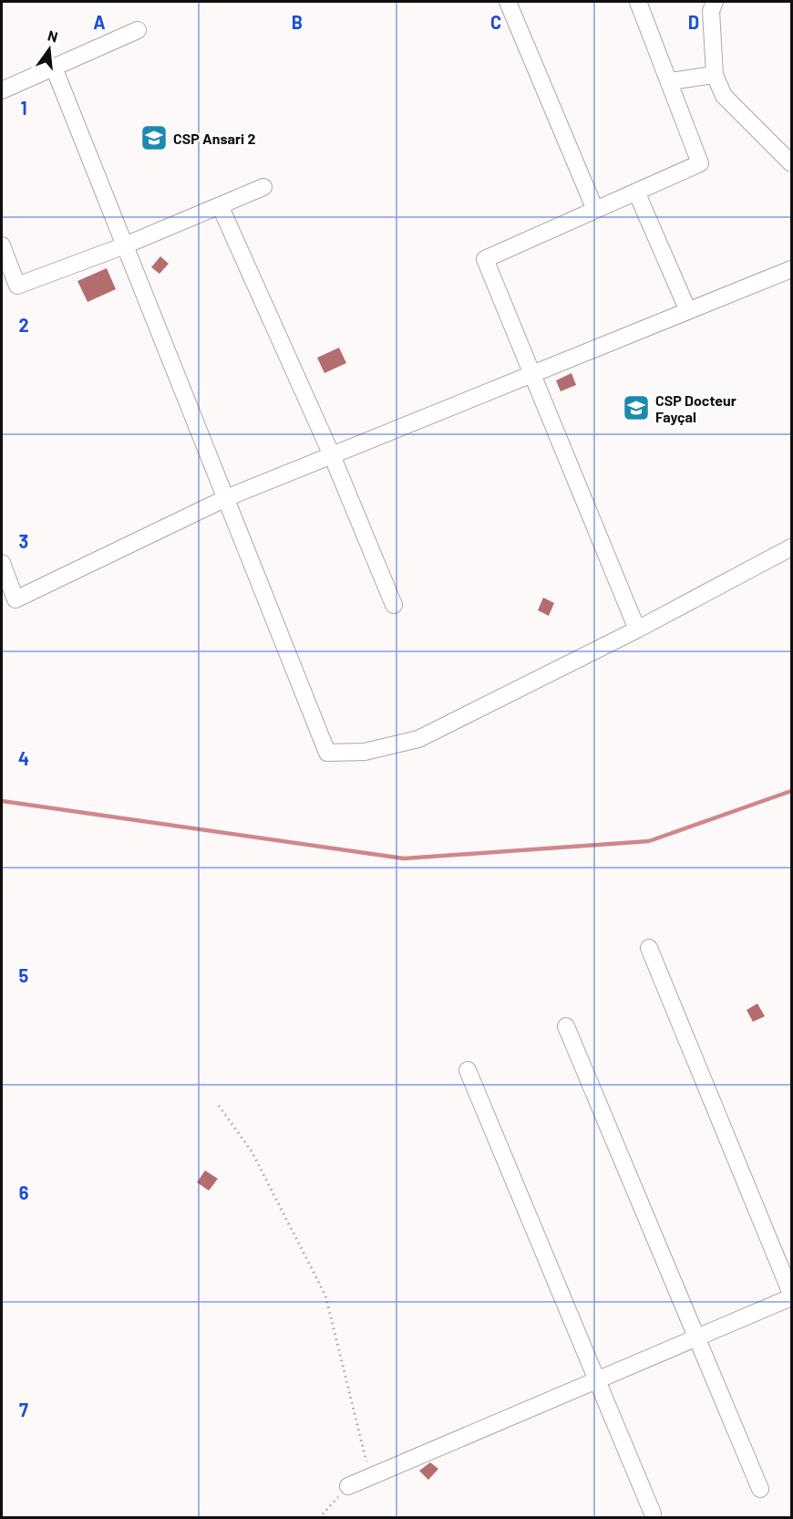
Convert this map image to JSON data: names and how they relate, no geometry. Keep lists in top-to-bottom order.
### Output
{
  "places": {
    "school or university": ["CSP Ansari 2", "CSP Docteur Fayçal"]
  },
  "north": "top",
  "grid": {
    "columns": [
      "A",
      "B",
      "C",
      "D"
    ],
    "rows": [
      "1",
      "2",
      "3",
      "4",
      "5",
      "6",
      "7"
    ]
  }
}
